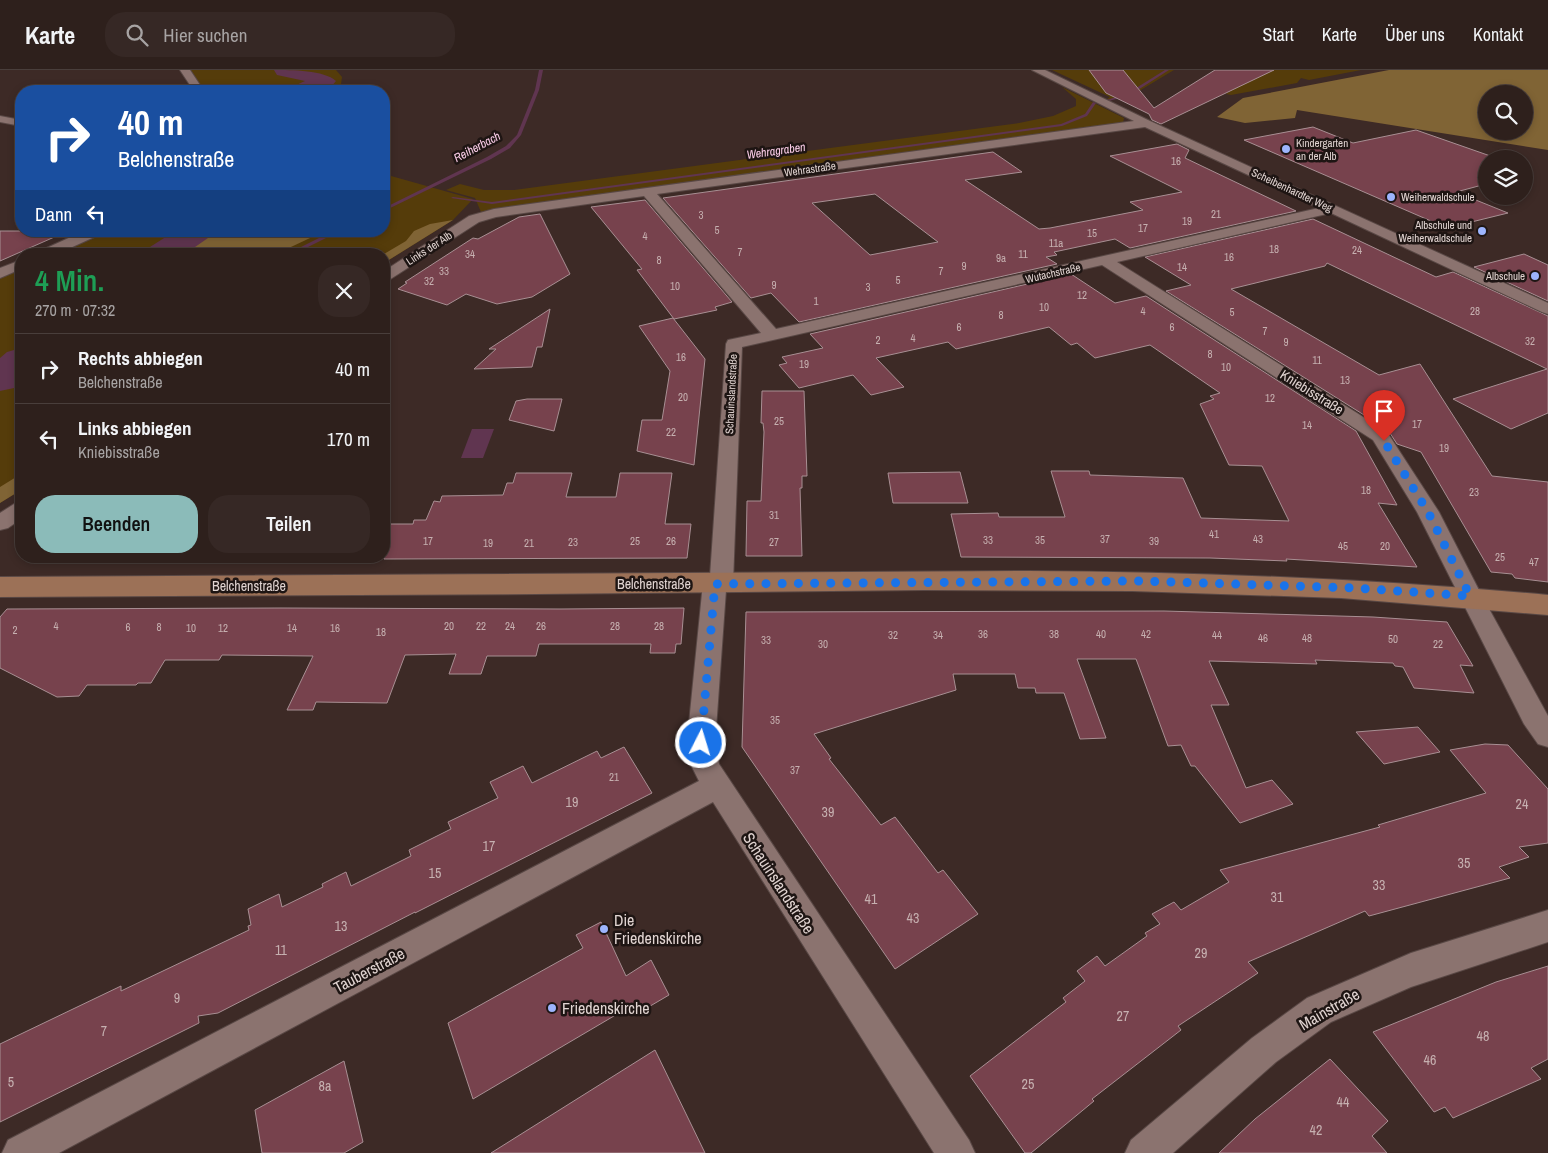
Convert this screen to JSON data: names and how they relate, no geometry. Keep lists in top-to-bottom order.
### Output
{
  "streets": {
    "street": [
      "Wehrastraße",
      "Scheibenhardter Weg",
      "Links der Alb",
      "Wutachstraße",
      "Kniebisstraße",
      "Schauinslandstraße",
      "Belchenstraße",
      "Tauberstraße",
      "Mainstraße"
    ]
  },
  "crossings": [
    ["Wehrastraße", "Scheibenhardter Weg"],
    ["Wehrastraße", "Links der Alb"],
    ["Scheibenhardter Weg", "Wutachstraße"],
    ["Wutachstraße", "Kniebisstraße"],
    ["Wutachstraße", "Schauinslandstraße"],
    ["Kniebisstraße", "Belchenstraße"],
    ["Schauinslandstraße", "Belchenstraße"],
    ["Schauinslandstraße", "Tauberstraße"]
  ],
  "water": ["Reiherbach", "Wehragraben"],
  "places": [
    "Kindergarten an der Alb",
    "Weiherwaldschule",
    "Albschule und Weiherwaldschule",
    "Albschule",
    "Die Friedenskirche",
    "Friedenskirche"
  ],
  "house_numbers": [
    "16",
    "21",
    "3",
    "19",
    "17",
    "5",
    "15",
    "4",
    "11a",
    "18",
    "24",
    "7",
    "34",
    "11",
    "16",
    "9a",
    "8",
    "9",
    "14",
    "33",
    "7",
    "5",
    "32",
    "9",
    "10",
    "3",
    "12",
    "1",
    "10",
    "4",
    "28",
    "5",
    "8",
    "6",
    "6",
    "7",
    "4",
    "2",
    "32",
    "9",
    "8",
    "16",
    "11",
    "19",
    "10",
    "13",
    "20",
    "12",
    "25",
    "17",
    "14",
    "22",
    "19",
    "18",
    "23",
    "31",
    "41",
    "37",
    "43",
    "33",
    "35",
    "17",
    "25",
    "26",
    "39",
    "23",
    "27",
    "19",
    "21",
    "45",
    "20",
    "25",
    "47",
    "4",
    "20",
    "22",
    "24",
    "26",
    "28",
    "28",
    "6",
    "8",
    "10",
    "12",
    "14",
    "16",
    "2",
    "18",
    "36",
    "38",
    "40",
    "42",
    "32",
    "34",
    "44",
    "46",
    "48",
    "50",
    "33",
    "30",
    "22",
    "35",
    "37",
    "21",
    "19",
    "24",
    "39",
    "17",
    "35",
    "15",
    "33",
    "31",
    "41",
    "43",
    "13",
    "11",
    "29",
    "9",
    "27",
    "7",
    "48",
    "46",
    "5",
    "25",
    "8a",
    "44",
    "42"
  ],
  "page": {
    "header": "Karte",
    "search": "Hier suchen",
    "nav": [
      "Start",
      "Karte",
      "Über uns",
      "Kontakt"
    ],
    "turn": ["40 m", "Belchenstraße"],
    "then": "Dann",
    "heading": ["4 Min.", "270 m · 07:32"],
    "list": [
      {
        "name": "Rechts abbiegen",
        "note": "Belchenstraße",
        "value": "40 m"
      },
      {
        "name": "Links abbiegen",
        "note": "Kniebisstraße",
        "value": "170 m"
      }
    ],
    "buttons": ["Beenden", "Teilen"]
  }
}
